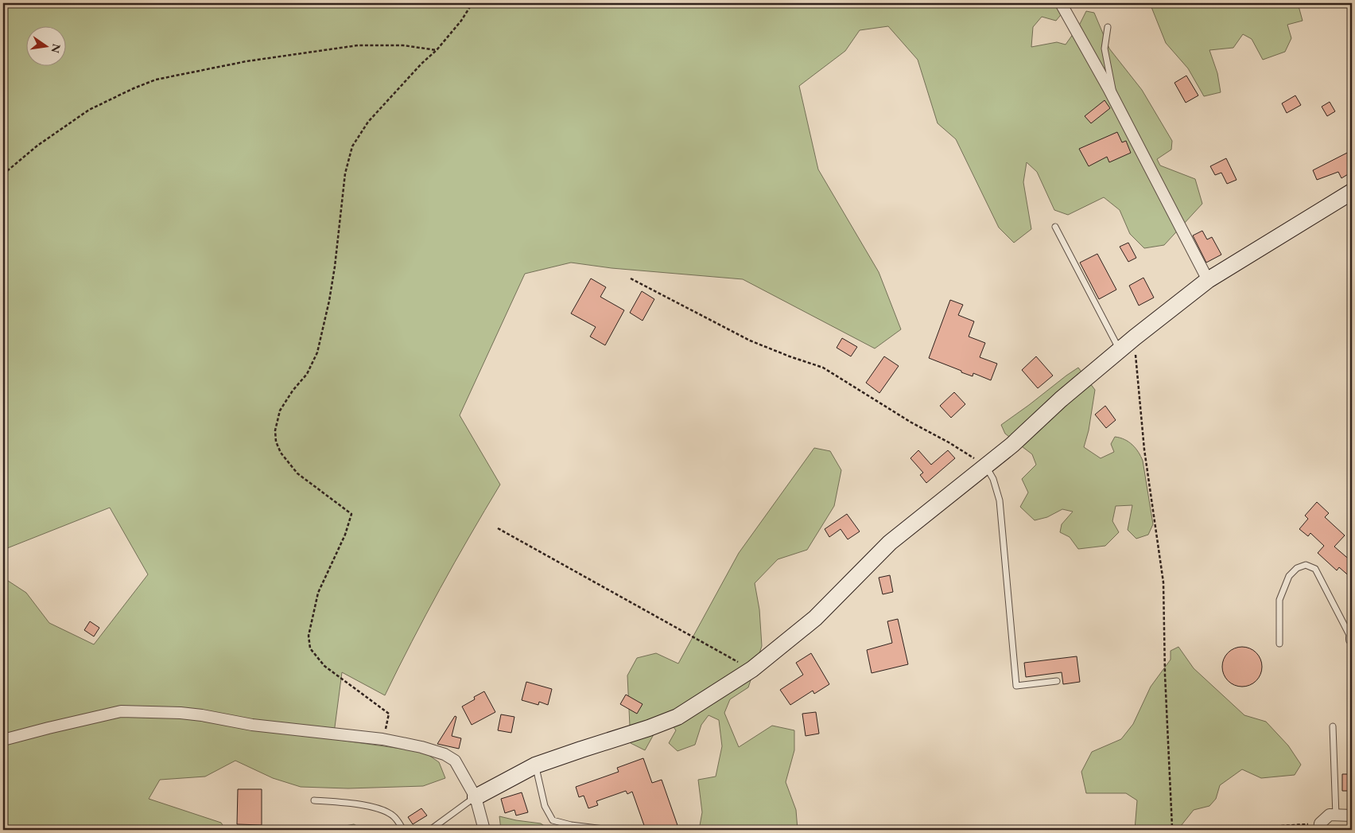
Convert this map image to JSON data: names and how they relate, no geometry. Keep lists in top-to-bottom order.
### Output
{
  "north": "right"
}
